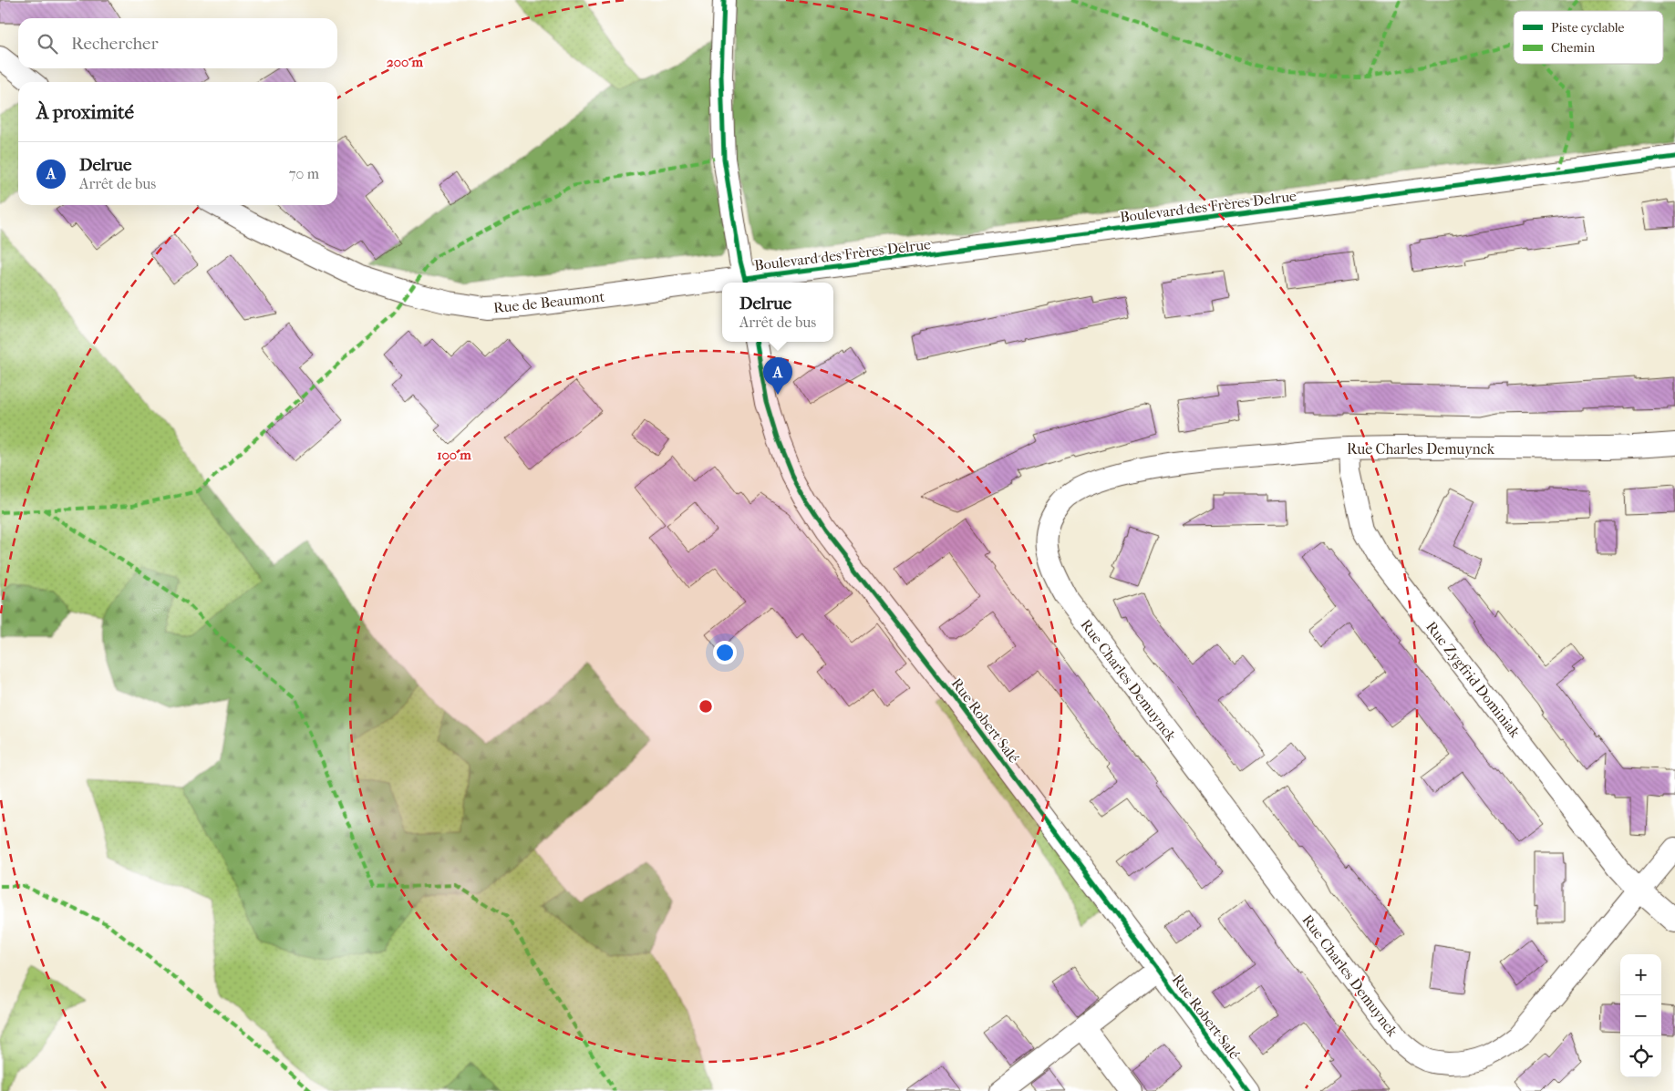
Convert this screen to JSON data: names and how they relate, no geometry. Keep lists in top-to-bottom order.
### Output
{
  "streets": {
    "street": [
      "Boulevard des Frères Delrue",
      "Rue de Beaumont",
      "Rue Charles Demuynck",
      "Rue Zygfrid Dominiak",
      "Rue Robert Salé"
    ]
  },
  "crossings": [
    ["Rue Charles Demuynck", "Rue Zygfrid Dominiak"]
  ],
  "legend": ["Piste cyclable", "Chemin"],
  "page": {
    "search": "Rechercher",
    "heading": "À proximité",
    "list": [
      {
        "mark": "A",
        "name": "Delrue",
        "note": "Arrêt de bus",
        "value": "70 m"
      }
    ],
    "popup": ["Delrue", "Arrêt de bus"],
    "pins": "A",
    "map_buttons": ["+", "−"]
  },
  "rings": ["200 m", "100 m"]
}
